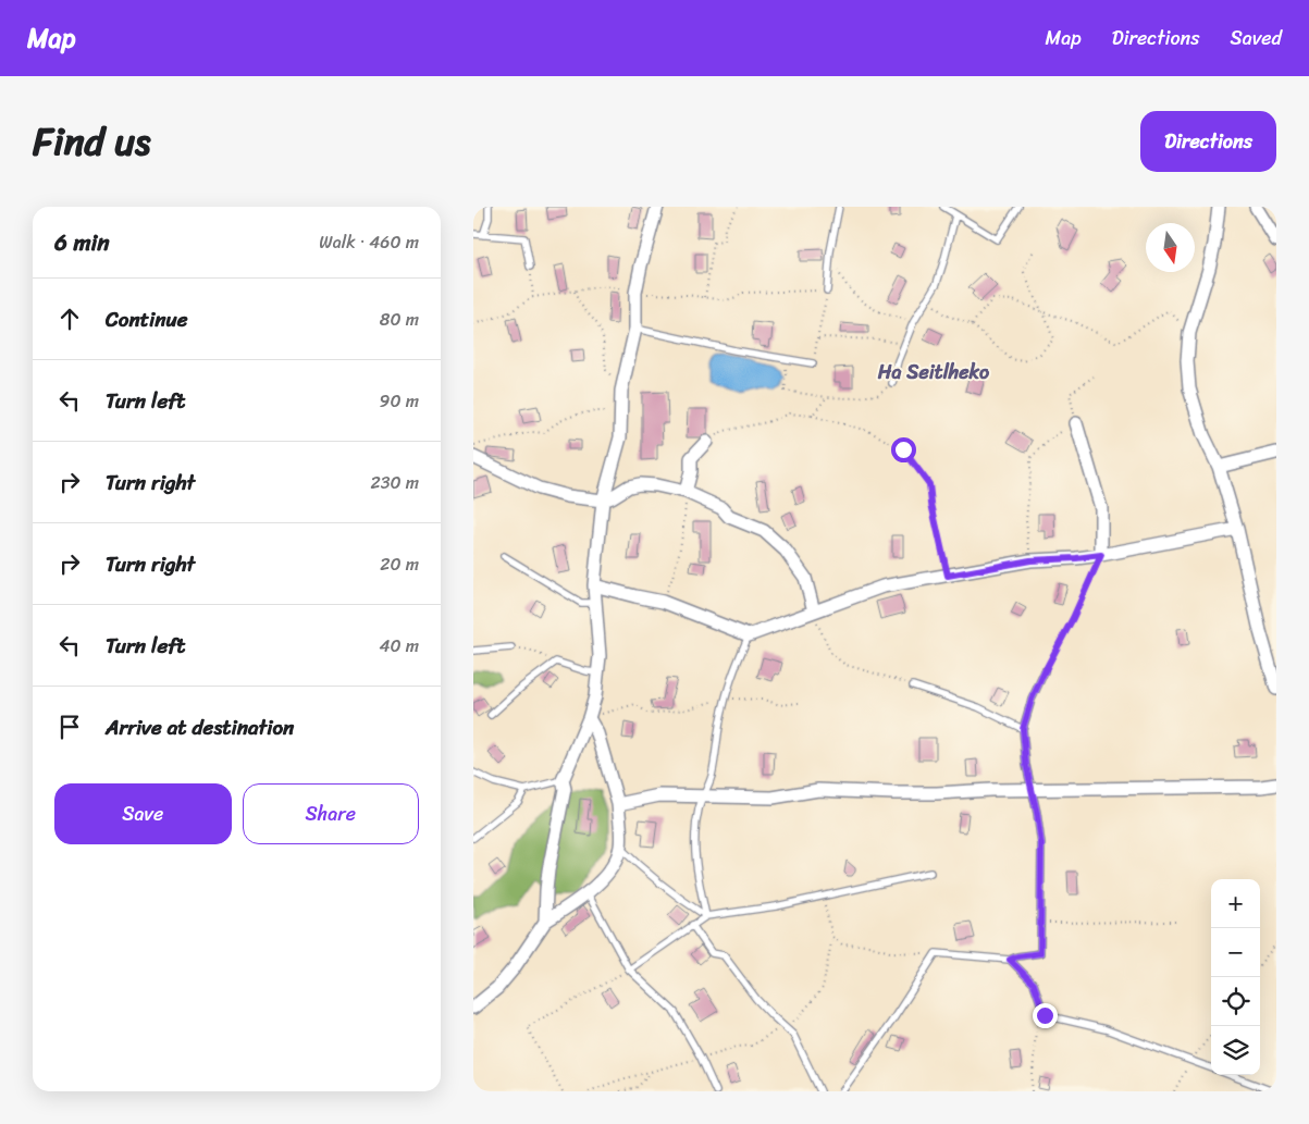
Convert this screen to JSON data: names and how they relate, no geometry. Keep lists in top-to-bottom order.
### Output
{
  "districts": ["Ha Seitlheko"],
  "north": "bottom",
  "page": {
    "header": "Map",
    "nav": ["Map", "Directions", "Saved"],
    "title": "Find us",
    "buttons": [
      "Directions",
      ["Save", "Share"]
    ],
    "heading": ["6 min", "Walk · 460 m"],
    "list": [
      ["Continue", "80 m"],
      ["Turn left", "90 m"],
      ["Turn right", "230 m"],
      ["Turn right", "20 m"],
      ["Turn left", "40 m"],
      "Arrive at destination"
    ],
    "map_buttons": ["+", "−"]
  }
}
